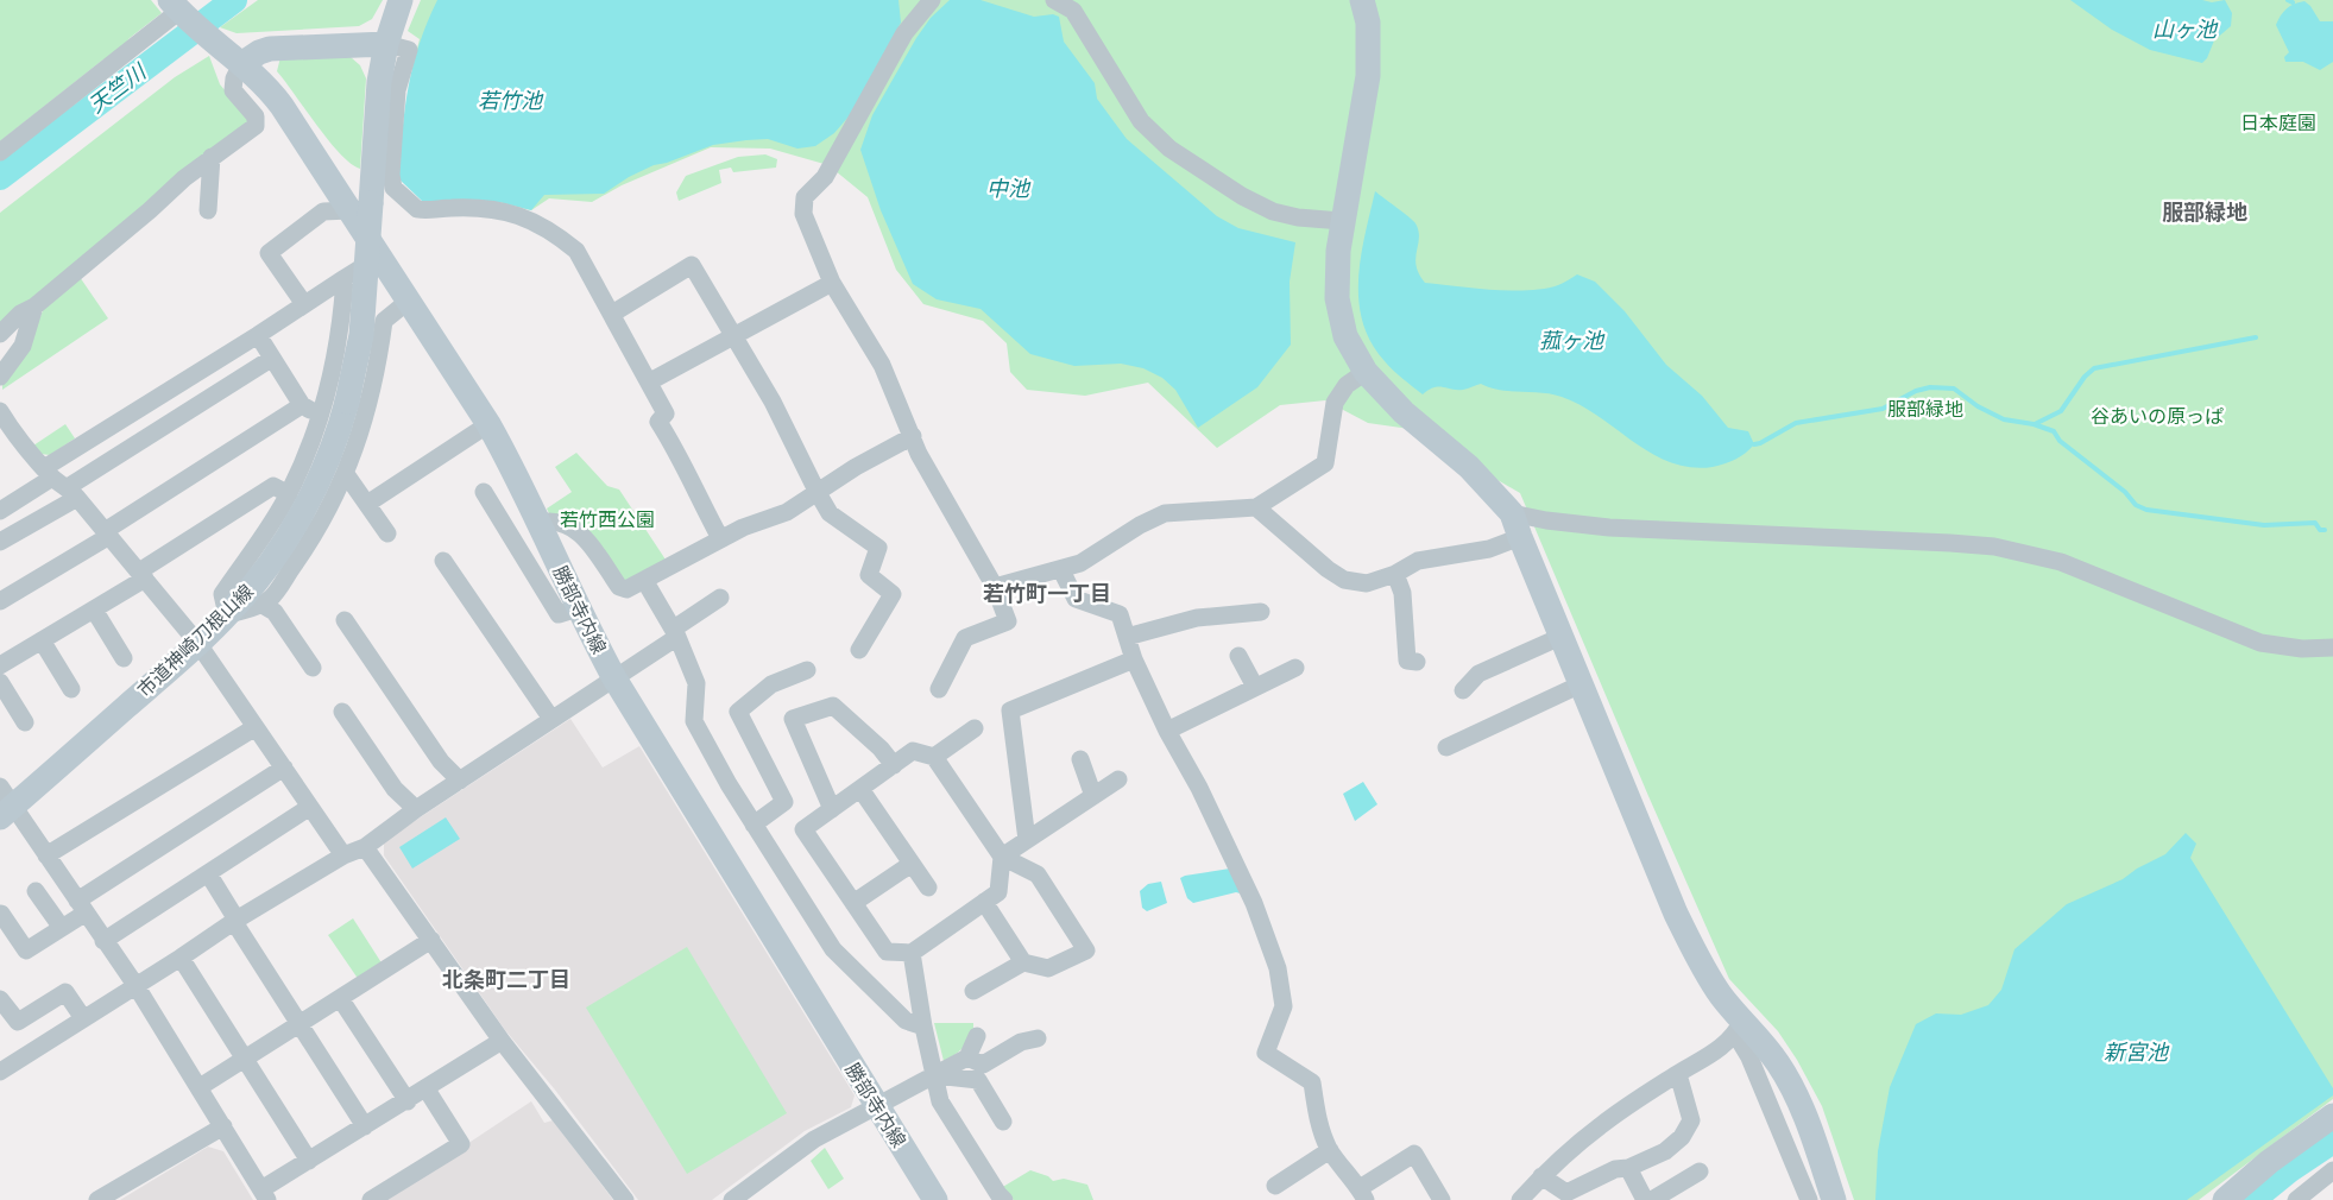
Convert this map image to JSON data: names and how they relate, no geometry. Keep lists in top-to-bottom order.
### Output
{
  "streets": {
    "street": ["勝部寺内線", "市道神崎刀根山線"]
  },
  "crossings": [
    ["勝部寺内線", "市道神崎刀根山線"]
  ],
  "districts": ["服部緑地", "若竹町一丁目", "北条町二丁目"],
  "water": [
    "山ヶ池",
    "天竺川",
    "若竹池",
    "中池",
    "菰ヶ池",
    "新宮池"
  ],
  "parks": [
    "日本庭園",
    "服部緑地",
    "谷あいの原っぱ",
    "若竹西公園"
  ]
}
